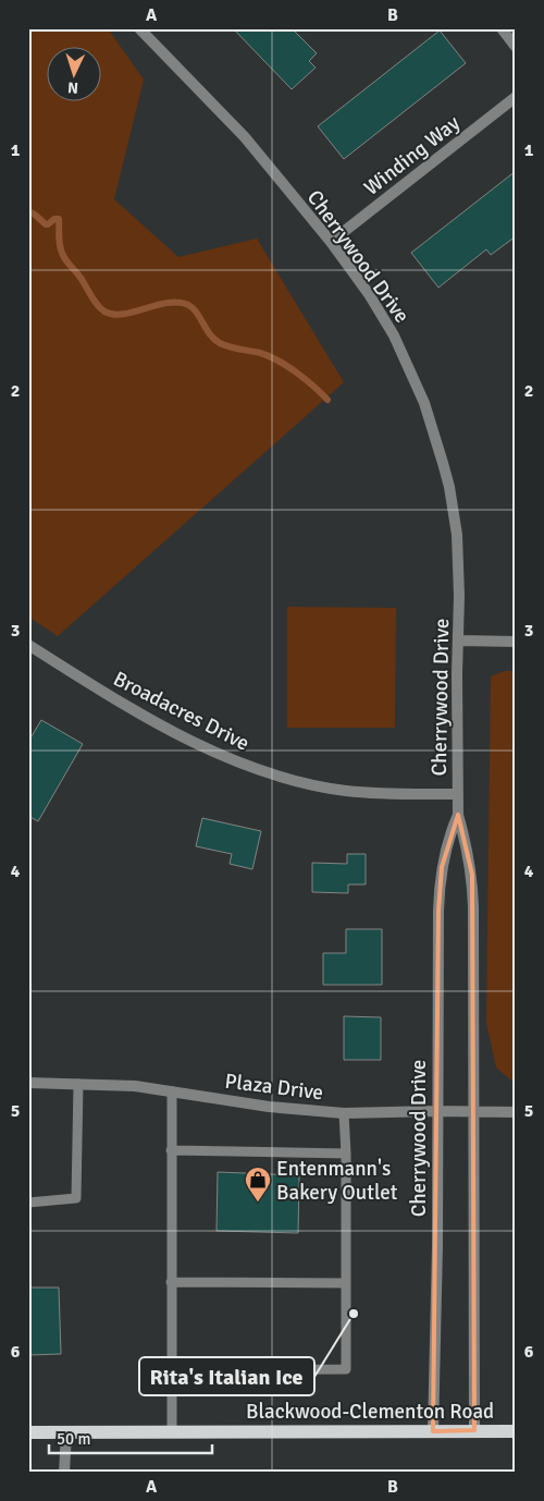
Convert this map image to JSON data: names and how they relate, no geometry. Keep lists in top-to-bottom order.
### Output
{
  "streets": {
    "main road": ["Blackwood-Clementon Road"],
    "street": [
      "Winding Way",
      "Cherrywood Drive",
      "Broadacres Drive",
      "Plaza Drive"
    ]
  },
  "crossings": [
    ["Winding Way", "Cherrywood Drive"],
    ["Cherrywood Drive", "Broadacres Drive"],
    ["Cherrywood Drive", "Plaza Drive"],
    ["Cherrywood Drive", "Blackwood-Clementon Road"]
  ],
  "places": {
    "shop": ["Entenmann's Bakery Outlet"],
    "other": ["Rita's Italian Ice"]
  },
  "scale_bar": "50 m",
  "north": "bottom",
  "grid": {
    "columns": ["A", "B"],
    "rows": [
      "1",
      "2",
      "3",
      "4",
      "5",
      "6"
    ]
  }
}
